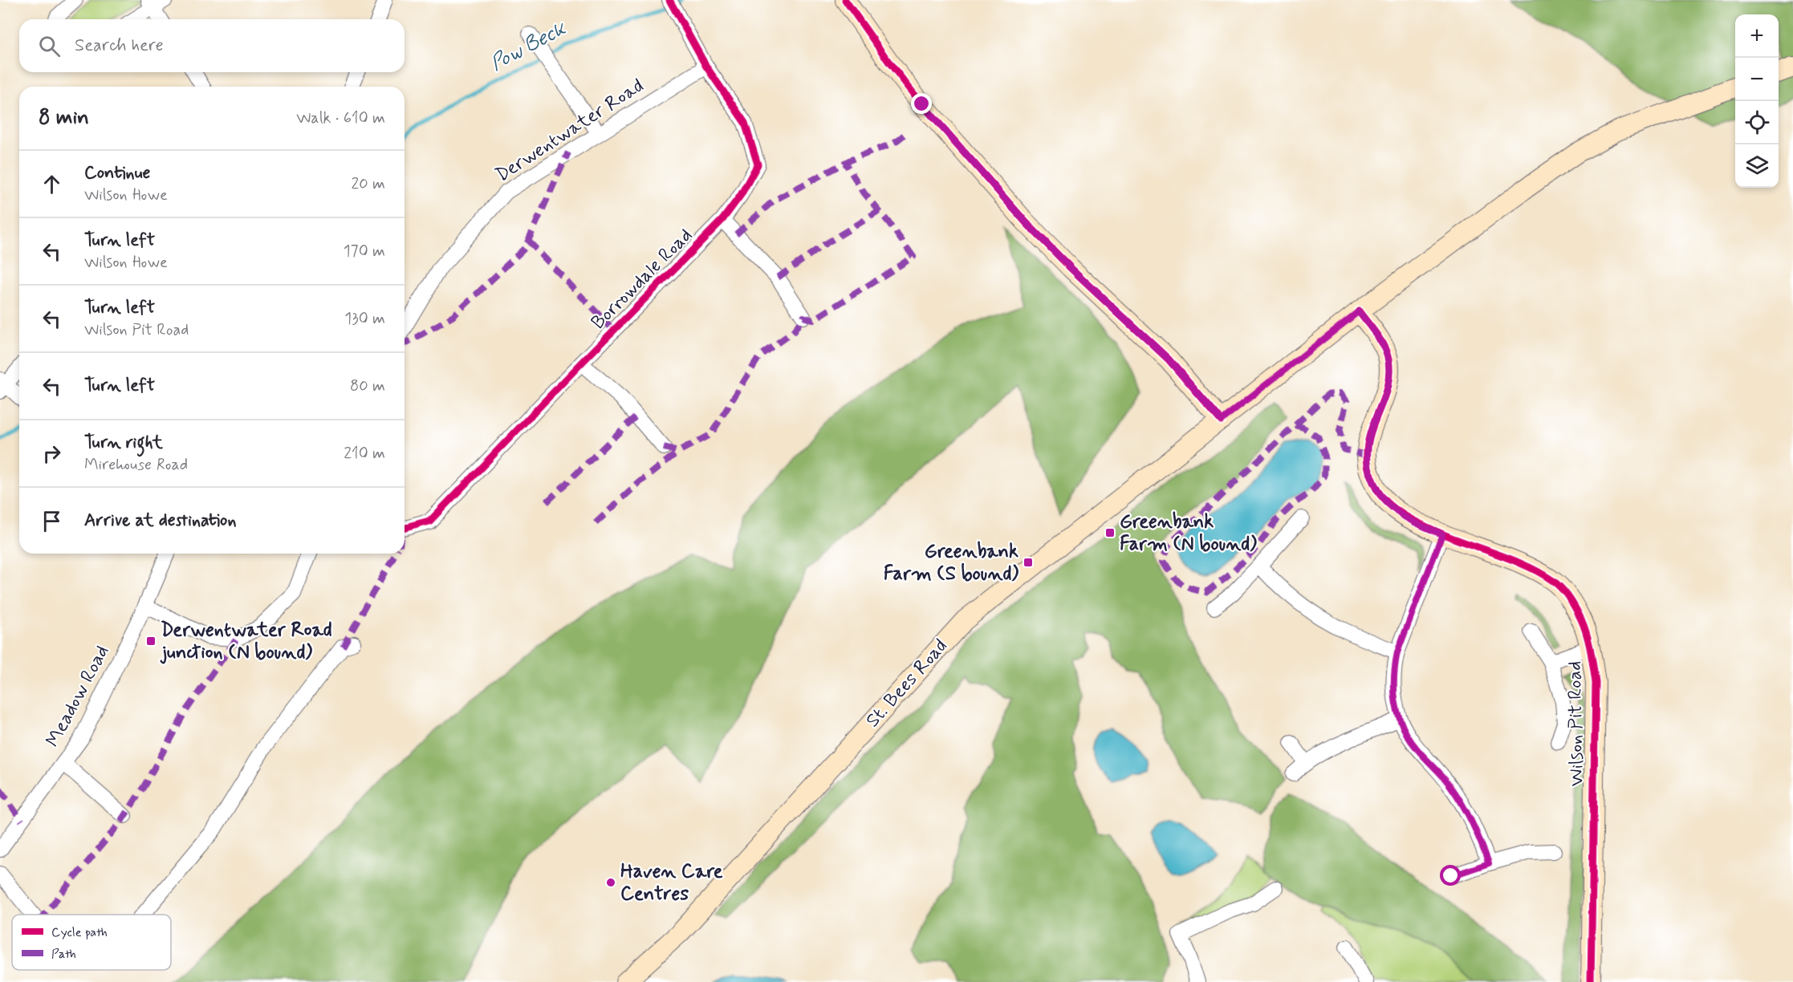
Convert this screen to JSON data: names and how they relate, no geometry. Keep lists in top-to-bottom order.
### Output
{
  "streets": {
    "main road": ["St. Bees Road", "Wilson Pit Road"],
    "street": ["Derwentwater Road", "Borrowdale Road", "Meadow Road"]
  },
  "crossings": [
    ["Derwentwater Road", "Borrowdale Road"],
    ["St. Bees Road", "Wilson Pit Road"]
  ],
  "water": ["Pow Beck"],
  "places": {
    "transit": ["Greenbank Farm (N bound)", "Greenbank Farm (S bound)", "Derwentwater Road junction (N bound)"],
    "other": ["Haven Care Centres"]
  },
  "legend": ["Cycle path", "Path"],
  "page": {
    "map_buttons": ["+", "−"],
    "search": "Search here",
    "heading": ["8 min", "Walk · 610 m"],
    "list": [
      ["Continue", "Wilson Howe", "20 m"],
      ["Turn left", "Wilson Howe", "170 m"],
      ["Turn left", "Wilson Pit Road", "130 m"],
      ["Turn left", "80 m"],
      ["Turn right", "Mirehouse Road", "210 m"],
      "Arrive at destination"
    ]
  }
}
